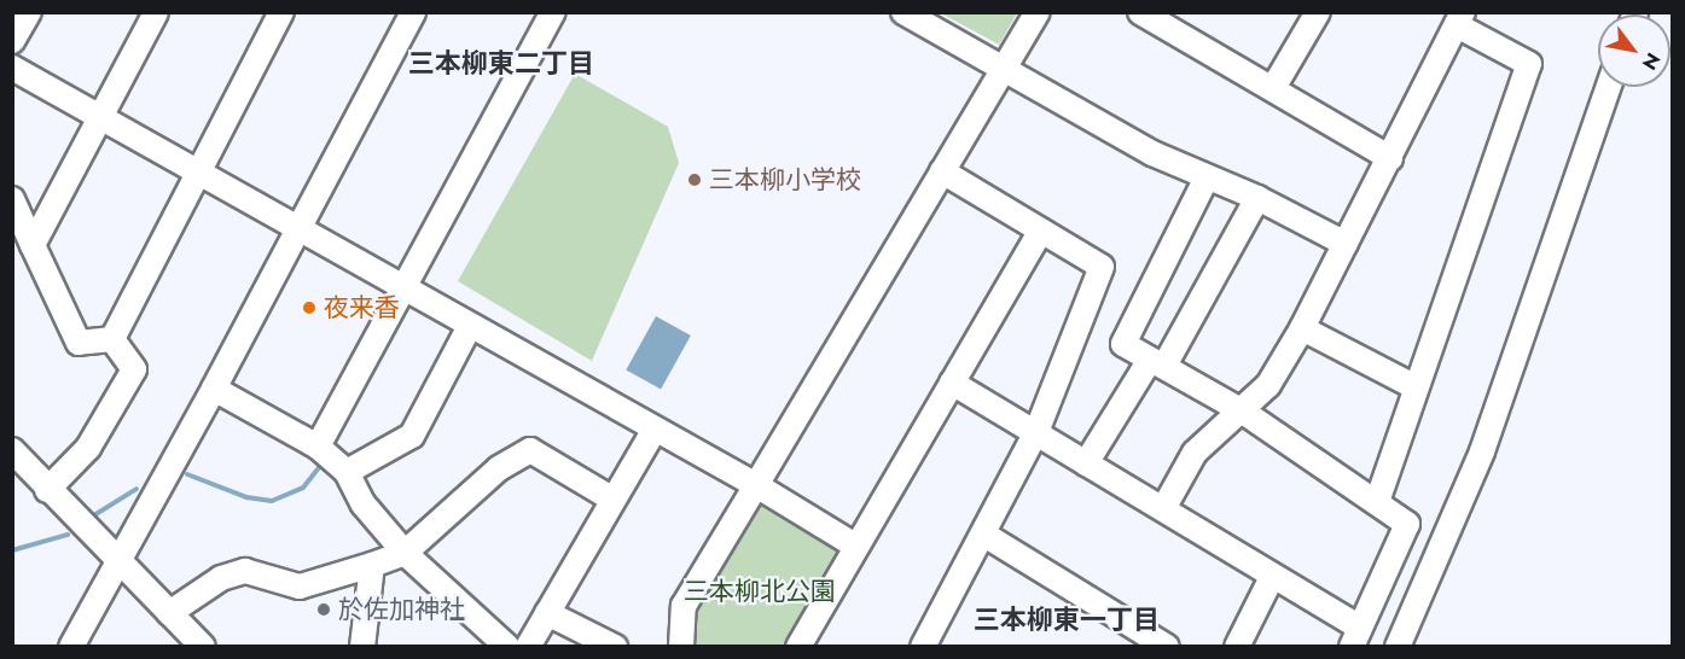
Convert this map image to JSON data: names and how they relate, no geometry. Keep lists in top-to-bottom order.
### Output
{
  "districts": ["三本柳東二丁目", "三本柳東一丁目"],
  "parks": ["三本柳北公園"],
  "places": ["三本柳小学校", "夜来香", "於佐加神社"],
  "north": "bottom right"
}
